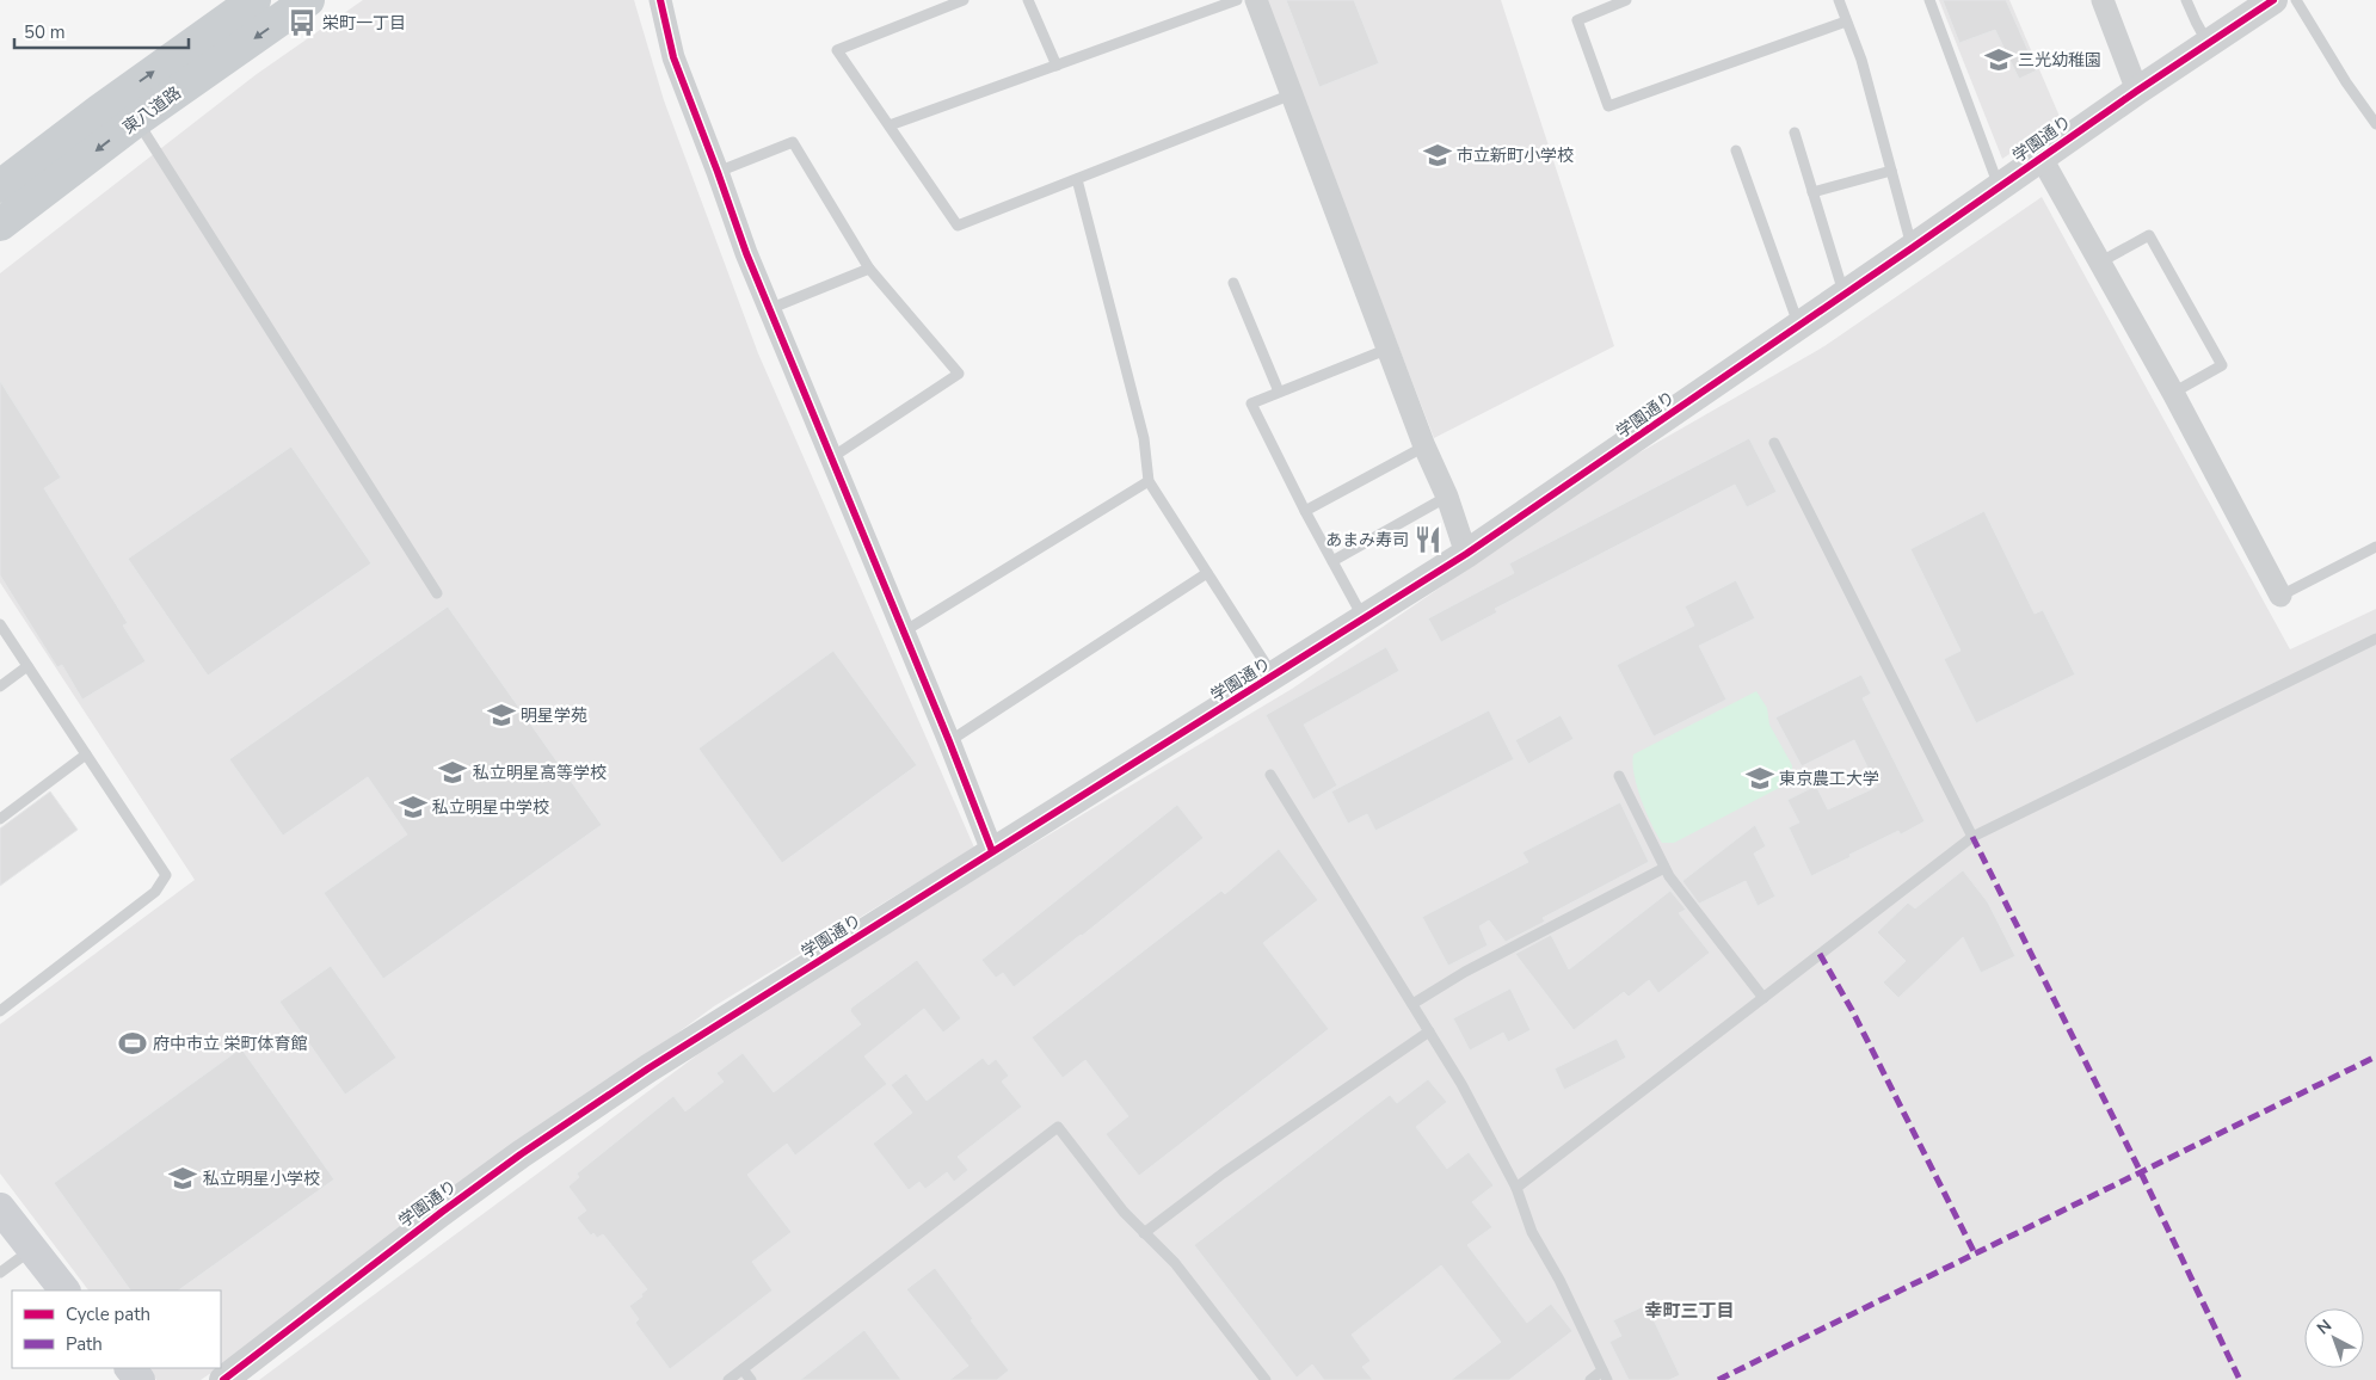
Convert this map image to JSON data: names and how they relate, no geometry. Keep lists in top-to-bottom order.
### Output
{
  "streets": {
    "main road": ["東八道路"],
    "street": ["学園通り"]
  },
  "districts": ["幸町三丁目"],
  "places": {
    "bus stop": ["栄町一丁目"],
    "school or university": [
      "三光幼稚園",
      "市立新町小学校",
      "明星学苑",
      "私立明星高等学校",
      "東京農工大学",
      "私立明星中学校",
      "私立明星小学校"
    ],
    "restaurant": ["あまみ寿司"],
    "sports": ["府中市立 栄町体育館"]
  },
  "legend": ["Cycle path", "Path"],
  "scale_bar": "50 m",
  "north": "top left"
}
